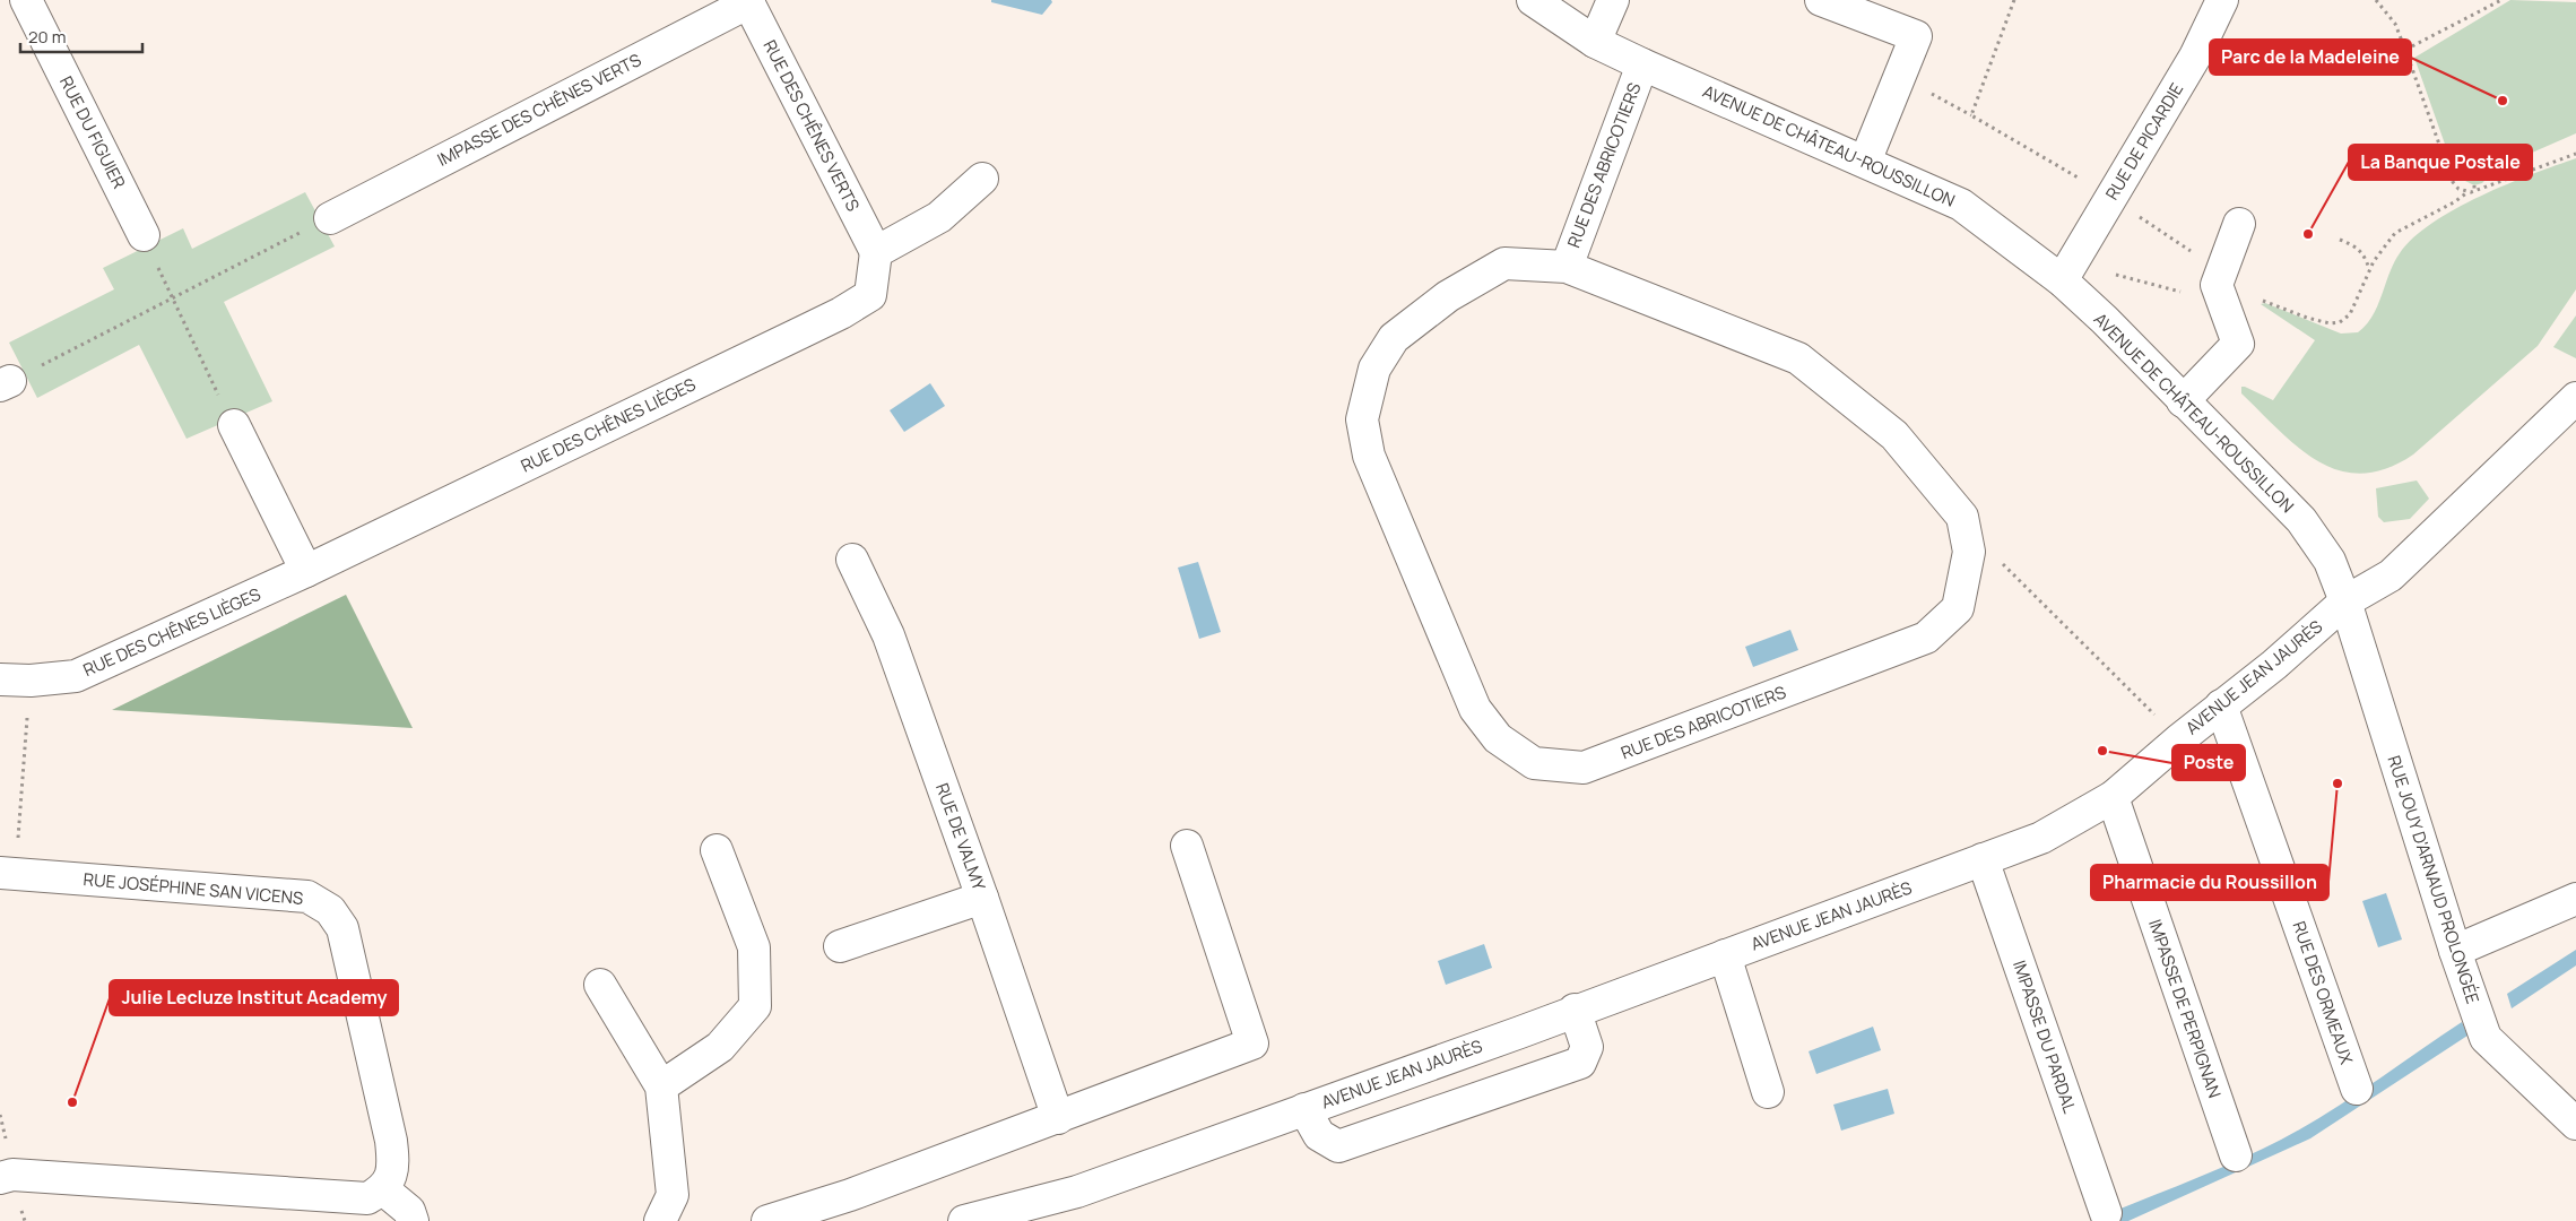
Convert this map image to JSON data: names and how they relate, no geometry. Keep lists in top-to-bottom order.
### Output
{
  "streets": {
    "street": [
      "IMPASSE DES CHÊNES VERTS",
      "RUE DES CHÊNES VERTS",
      "RUE DU FIGUIER",
      "RUE DE PICARDIE",
      "AVENUE DE CHÂTEAU-ROUSSILLON",
      "RUE DES ABRICOTIERS",
      "RUE DES CHÊNES LIÈGES",
      "AVENUE JEAN JAURÈS",
      "RUE DE VALMY",
      "RUE JOUY D'ARNAUD PROLONGÉE",
      "RUE JOSÉPHINE SAN VICENS",
      "RUE DES ORMEAUX",
      "IMPASSE DE PERPIGNAN",
      "IMPASSE DU PARDAL"
    ]
  },
  "crossings": [
    ["IMPASSE DES CHÊNES VERTS", "RUE DES CHÊNES VERTS"],
    ["RUE DES CHÊNES VERTS", "RUE DES CHÊNES LIÈGES"],
    ["RUE DE PICARDIE", "AVENUE DE CHÂTEAU-ROUSSILLON"],
    ["AVENUE DE CHÂTEAU-ROUSSILLON", "RUE DES ABRICOTIERS"],
    ["AVENUE DE CHÂTEAU-ROUSSILLON", "AVENUE JEAN JAURÈS"],
    ["AVENUE DE CHÂTEAU-ROUSSILLON", "RUE JOUY D'ARNAUD PROLONGÉE"],
    ["AVENUE JEAN JAURÈS", "RUE JOUY D'ARNAUD PROLONGÉE"],
    ["AVENUE JEAN JAURÈS", "RUE DES ORMEAUX"],
    ["AVENUE JEAN JAURÈS", "IMPASSE DE PERPIGNAN"],
    ["AVENUE JEAN JAURÈS", "IMPASSE DU PARDAL"]
  ],
  "places": [
    "Parc de la Madeleine",
    "La Banque Postale",
    "Poste",
    "Pharmacie du Roussillon",
    "Julie Lecluze Institut Academy"
  ],
  "scale_bar": "20 m"
}
